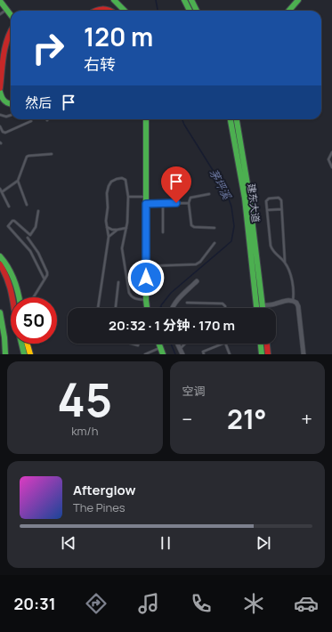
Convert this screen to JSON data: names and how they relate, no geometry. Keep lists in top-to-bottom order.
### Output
{
  "streets": {
    "main road": ["建东大道"]
  },
  "water": ["茅坪溪"],
  "page": {
    "turn": ["120 m", "右转"],
    "then": "然后",
    "limit": "50",
    "trip": "20:32 · 1 分钟 · 170 m",
    "tile": [
      ["45", "km/h"],
      "空调"
    ],
    "heat": ["−", "21°", "+"],
    "song": ["Afterglow", "The Pines"],
    "tabs": "20:31"
  }
}
